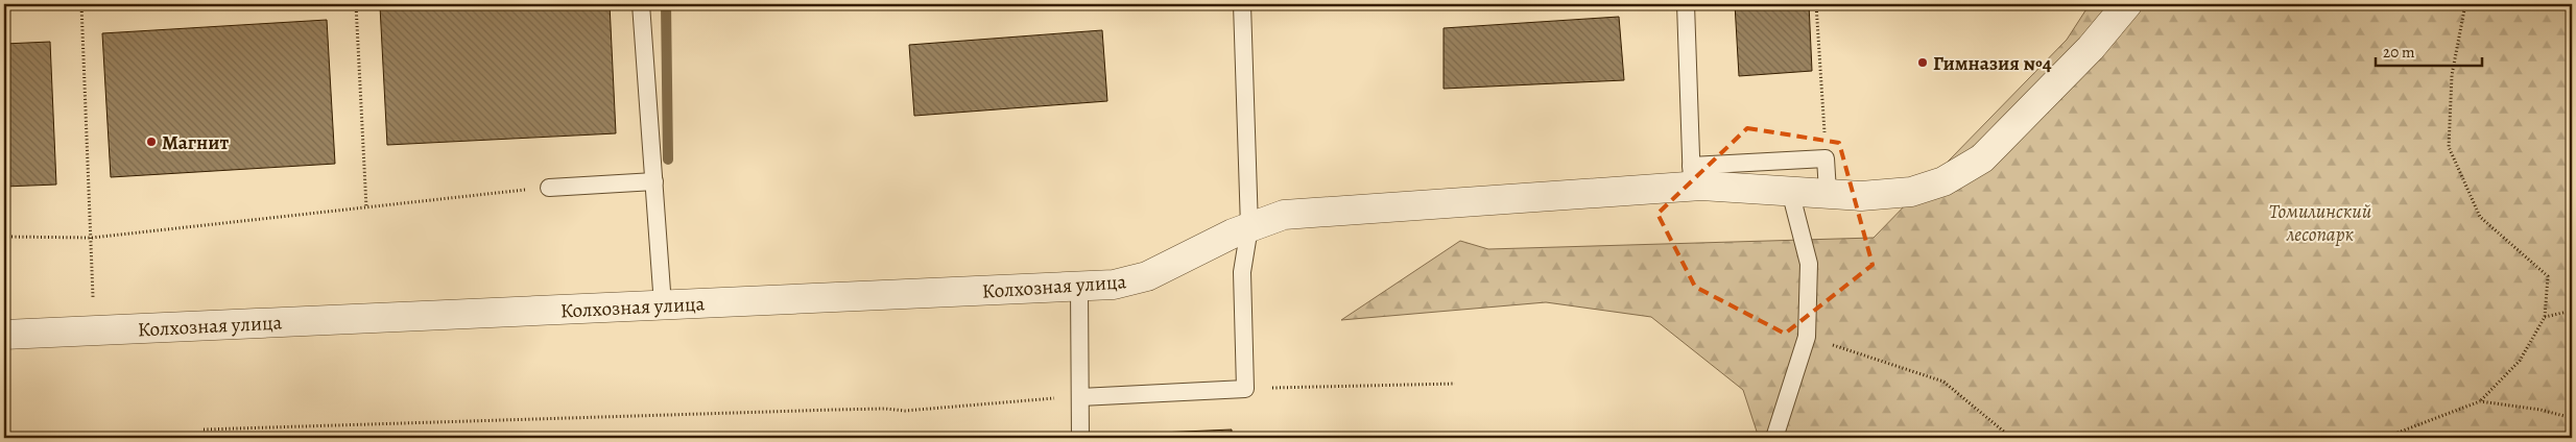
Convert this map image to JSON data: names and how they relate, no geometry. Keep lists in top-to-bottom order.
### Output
{
  "streets": {
    "street": ["Колхозная улица"]
  },
  "parks": ["Томилинский лесопарк"],
  "places": ["Гимназия №4", "Магнит"],
  "scale_bar": "20 m"
}
